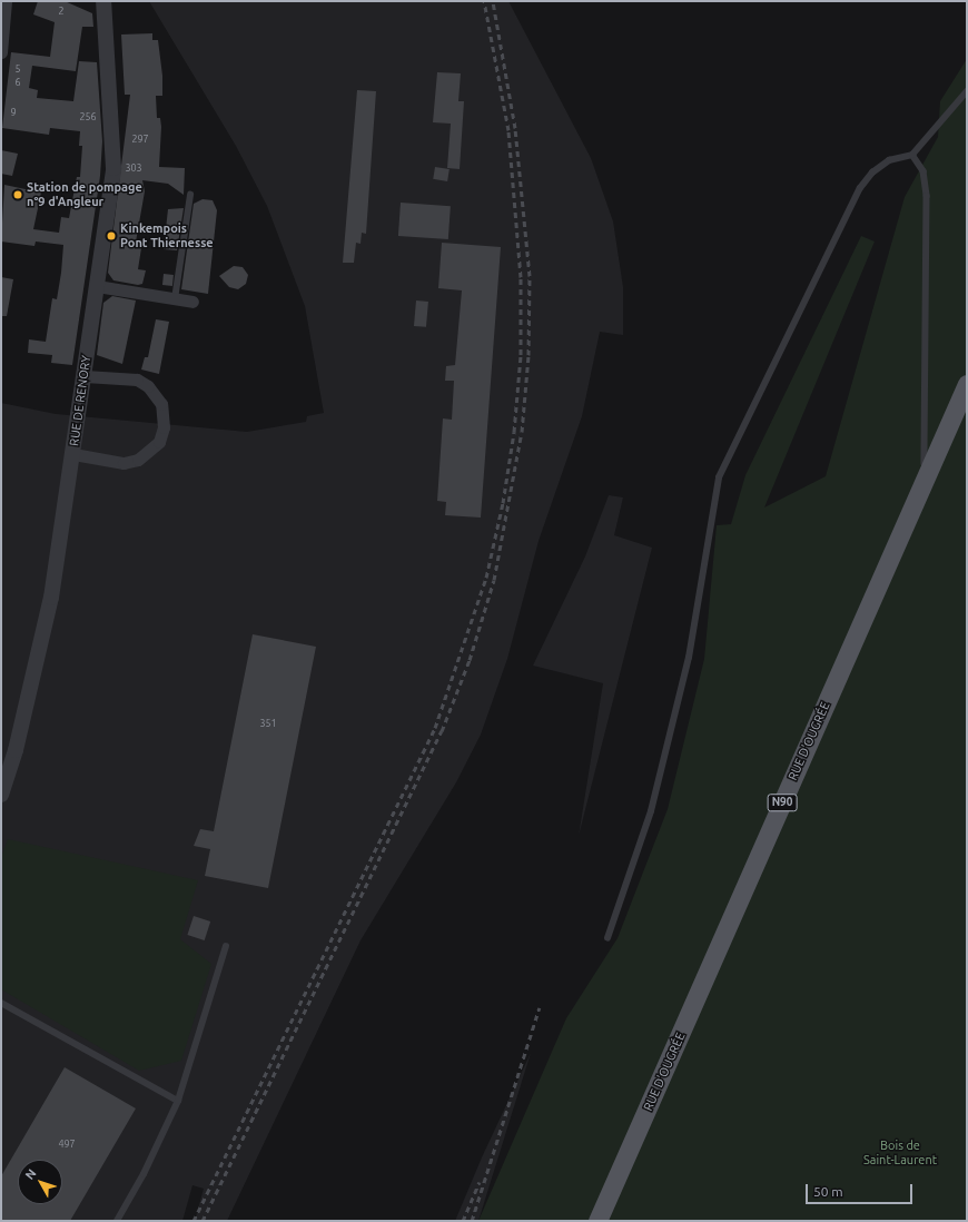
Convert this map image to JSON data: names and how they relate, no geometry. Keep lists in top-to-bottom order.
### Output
{
  "streets": {
    "main road": ["RUE D'OUGRÉE", "N90"],
    "street": ["RUE DE RENORY"]
  },
  "parks": ["Bois de Saint-Laurent"],
  "places": ["Station de pompage n°9 d'Angleur", "Kinkempois Pont Thiernesse"],
  "house_numbers": [
    "2",
    "5",
    "6",
    "9",
    "256",
    "297",
    "303",
    "351",
    "497"
  ],
  "scale_bar": "50 m",
  "north": "top left"
}
